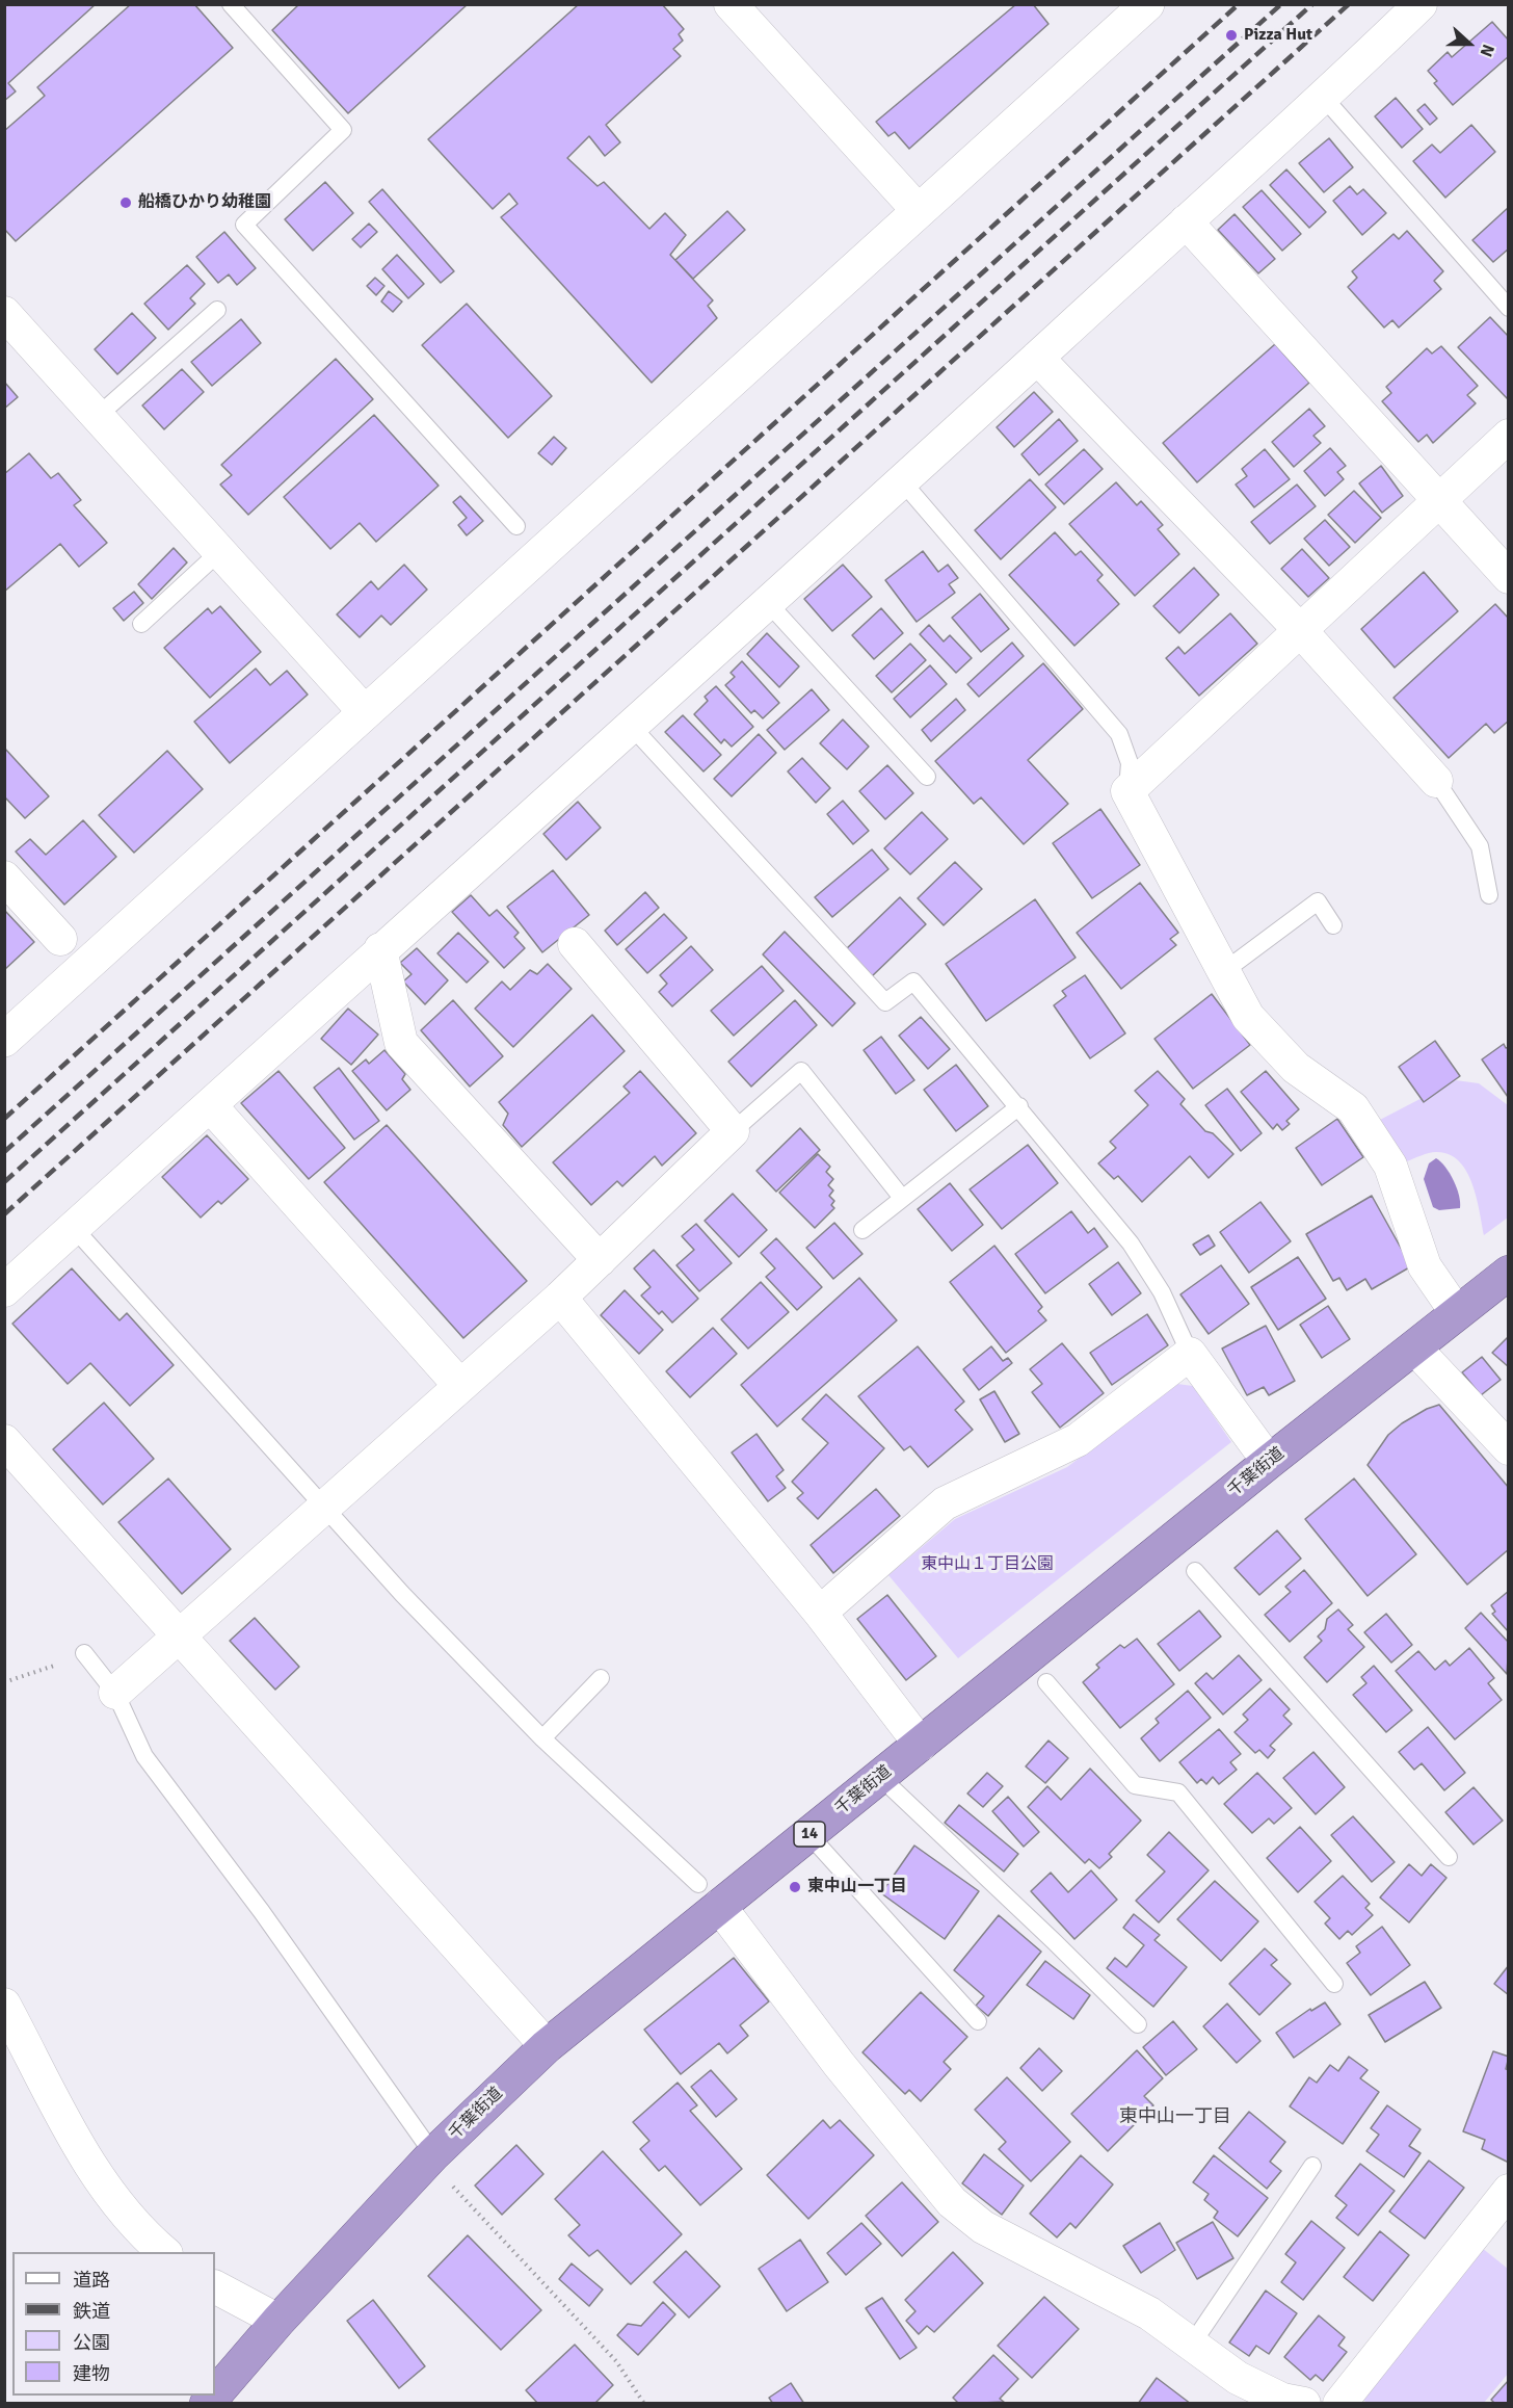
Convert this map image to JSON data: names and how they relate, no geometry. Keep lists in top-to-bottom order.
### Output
{
  "streets": {
    "highway": ["千葉街道", "14"]
  },
  "districts": ["東中山一丁目"],
  "parks": ["東中山１丁目公園"],
  "places": ["Pizza Hut", "船橋ひかり幼稚園", "東中山一丁目"],
  "legend": [
    "道路",
    "鉄道",
    "公園",
    "建物"
  ],
  "north": "right"
}
